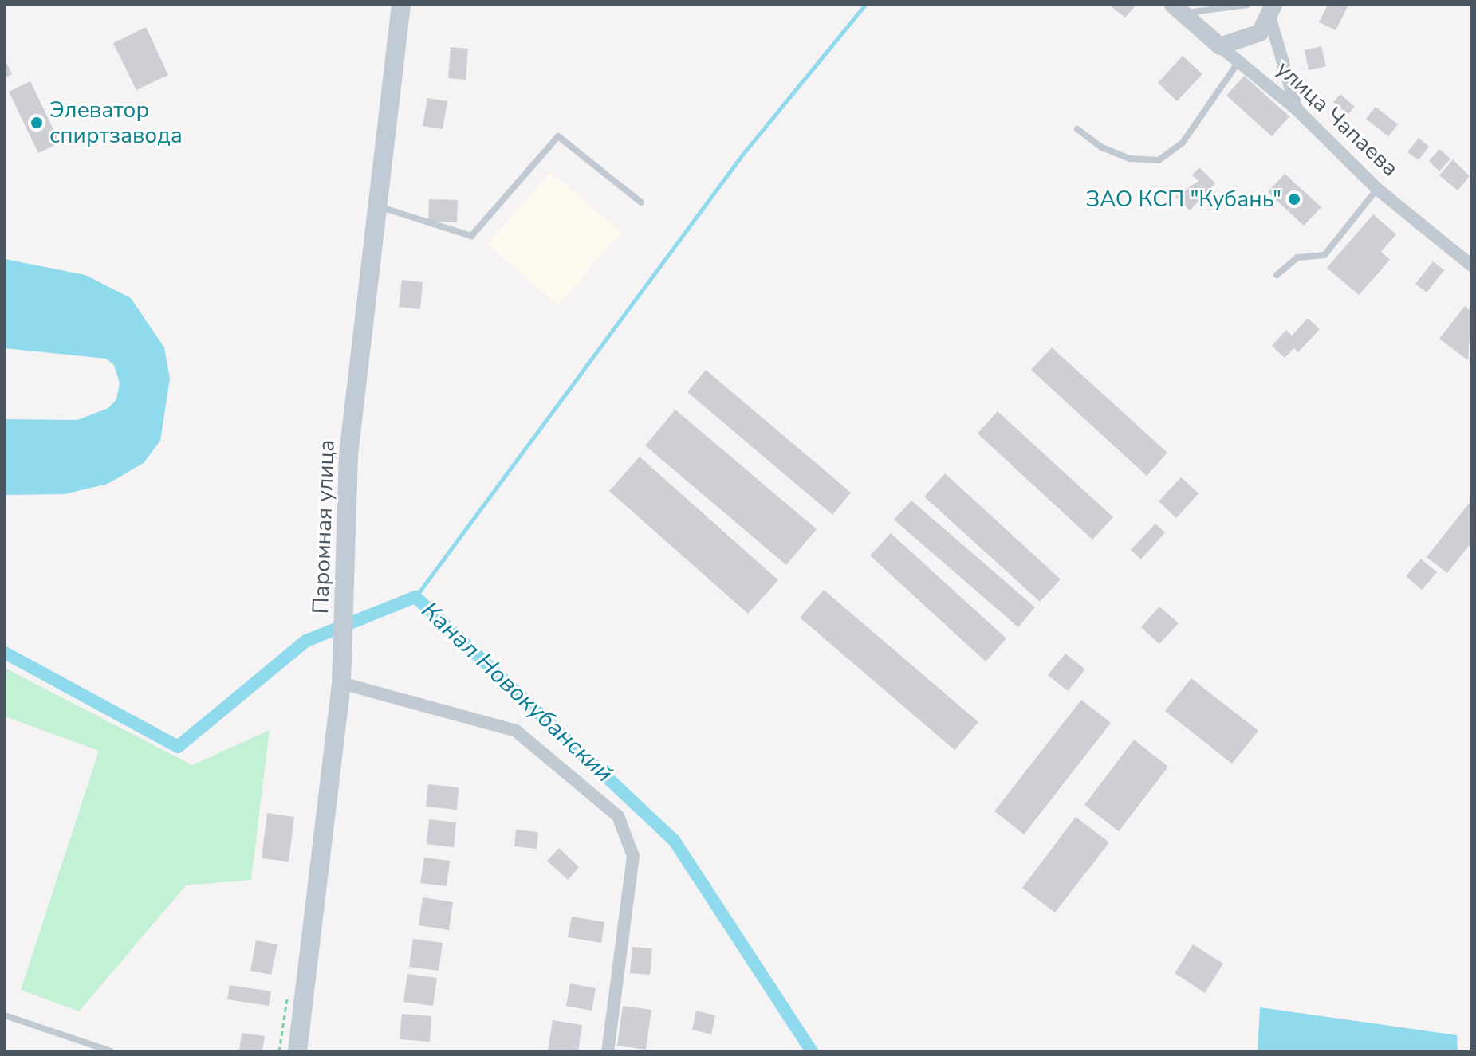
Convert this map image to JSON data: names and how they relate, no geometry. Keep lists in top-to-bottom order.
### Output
{
  "streets": {
    "main road": ["Паромная улица"],
    "street": ["улица Чапаева"]
  },
  "water": ["Канал Новокубанский"],
  "places": ["Элеватор спиртзавода", "ЗАО КСП \"Кубань\""]
}
